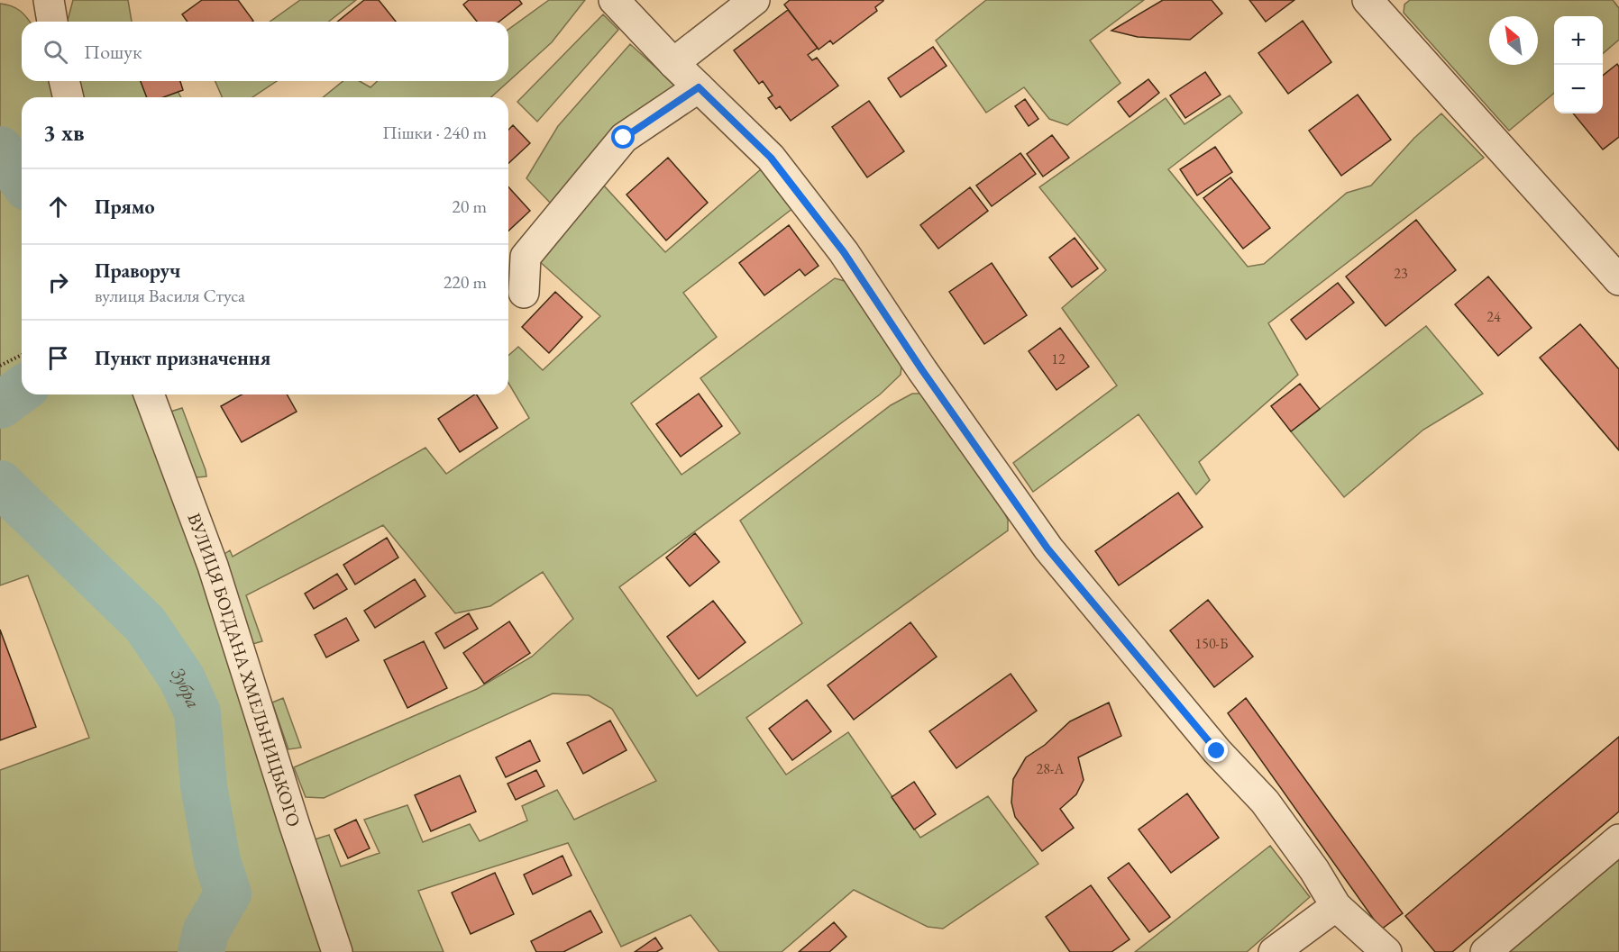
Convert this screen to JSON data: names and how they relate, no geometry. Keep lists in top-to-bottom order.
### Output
{
  "streets": {
    "street": ["ВУЛИЦЯ БОГДАНА ХМЕЛЬНИЦЬКОГО"]
  },
  "water": ["Зубра"],
  "house_numbers": [
    "23",
    "24",
    "12",
    "150-Б",
    "28-А"
  ],
  "north": "top left",
  "page": {
    "map_buttons": ["+", "−"],
    "search": "Пошук",
    "heading": ["3 хв", "Пішки · 240 m"],
    "list": [
      ["Прямо", "20 m"],
      ["Праворуч", "вулиця Василя Стуса", "220 m"],
      "Пункт призначення"
    ]
  }
}
